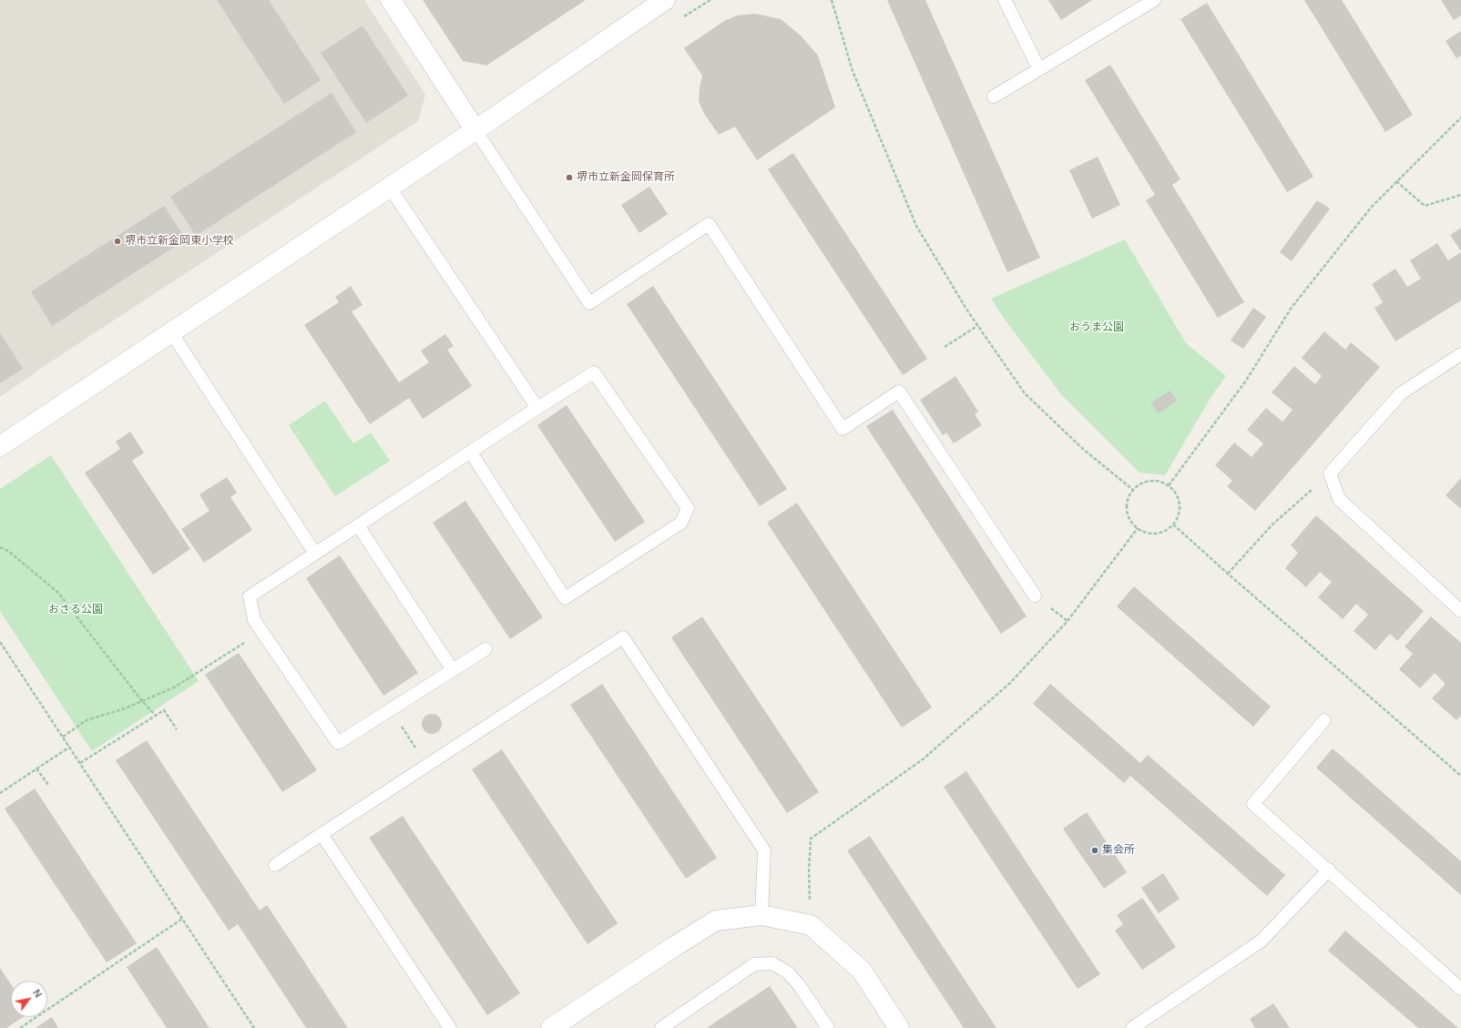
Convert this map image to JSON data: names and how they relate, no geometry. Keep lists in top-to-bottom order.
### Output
{
  "parks": ["おうま公園", "おさる公園"],
  "places": ["堺市立新金岡保育所", "堺市立新金岡東小学校", "集会所"],
  "north": "top right"
}
